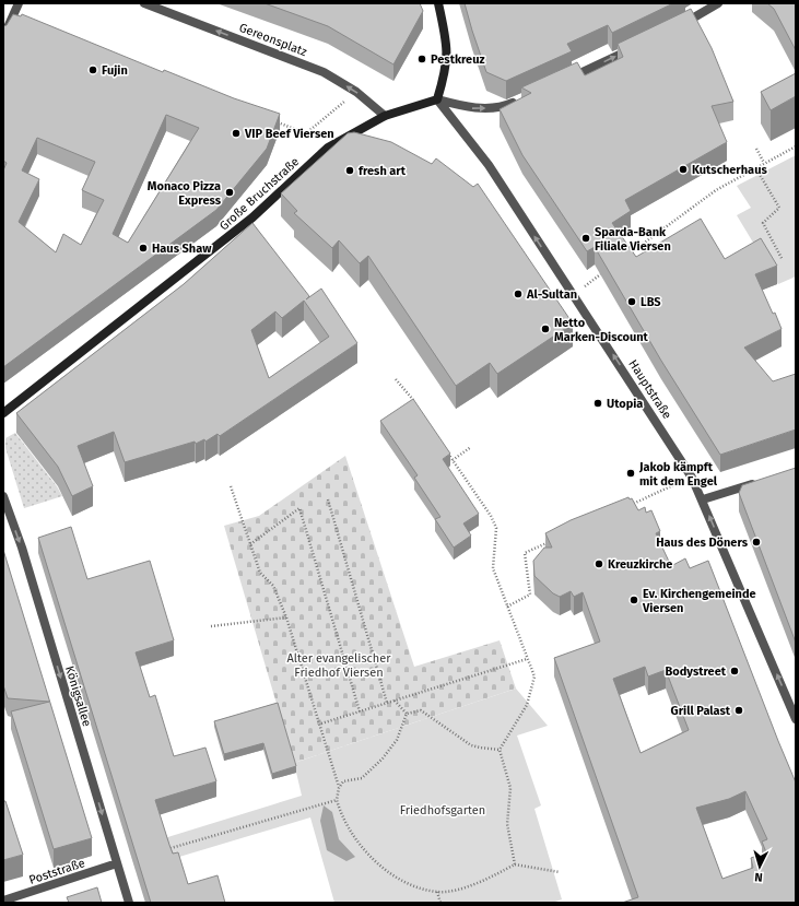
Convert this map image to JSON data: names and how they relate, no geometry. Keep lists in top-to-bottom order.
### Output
{
  "streets": {
    "main road": ["Große Bruchstraße"],
    "street": [
      "Gereonsplatz",
      "Hauptstraße",
      "Königsallee",
      "Poststraße"
    ]
  },
  "crossings": [
    ["Gereonsplatz", "Große Bruchstraße"],
    ["Große Bruchstraße", "Hauptstraße"],
    ["Königsallee", "Poststraße"]
  ],
  "one_way": ["Gereonsplatz", "Hauptstraße", "Königsallee"],
  "parks": ["Alter evangelischer Friedhof Viersen", "Friedhofsgarten"],
  "places": [
    "Pestkreuz",
    "Fujin",
    "VIP Beef Viersen",
    "Kutscherhaus",
    "fresh art",
    "Monaco Pizza Express",
    "Sparda-Bank Filiale Viersen",
    "Haus Shaw",
    "Al-Sultan",
    "LBS",
    "Netto Marken-Discount",
    "Utopia",
    "Jakob kämpft mit dem Engel",
    "Haus des Döners",
    "Kreuzkirche",
    "Ev. Kirchengemeinde Viersen",
    "Bodystreet",
    "Grill Palast"
  ],
  "north": "bottom"
}
